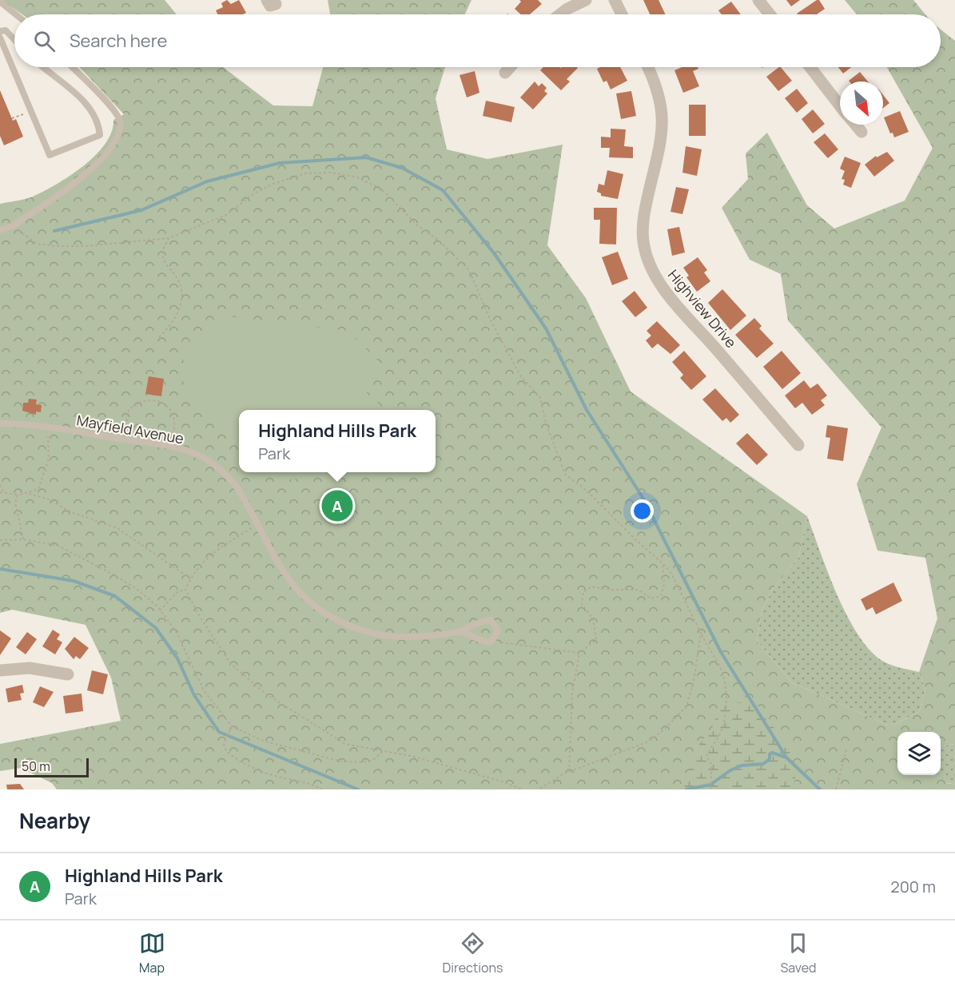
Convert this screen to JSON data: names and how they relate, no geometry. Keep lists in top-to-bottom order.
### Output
{
  "streets": {
    "street": ["Highview Drive"],
    "lane": ["Mayfield Avenue"]
  },
  "scale_bar": "50 m",
  "north": "bottom right",
  "page": {
    "search": "Search here",
    "popup": ["Highland Hills Park", "Park"],
    "pins": "A",
    "scale": "50 m",
    "heading": "Nearby",
    "list": [
      {
        "mark": "A",
        "name": "Highland Hills Park",
        "note": "Park",
        "value": "200 m"
      }
    ],
    "nav": ["Map", "Directions", "Saved"]
  }
}
